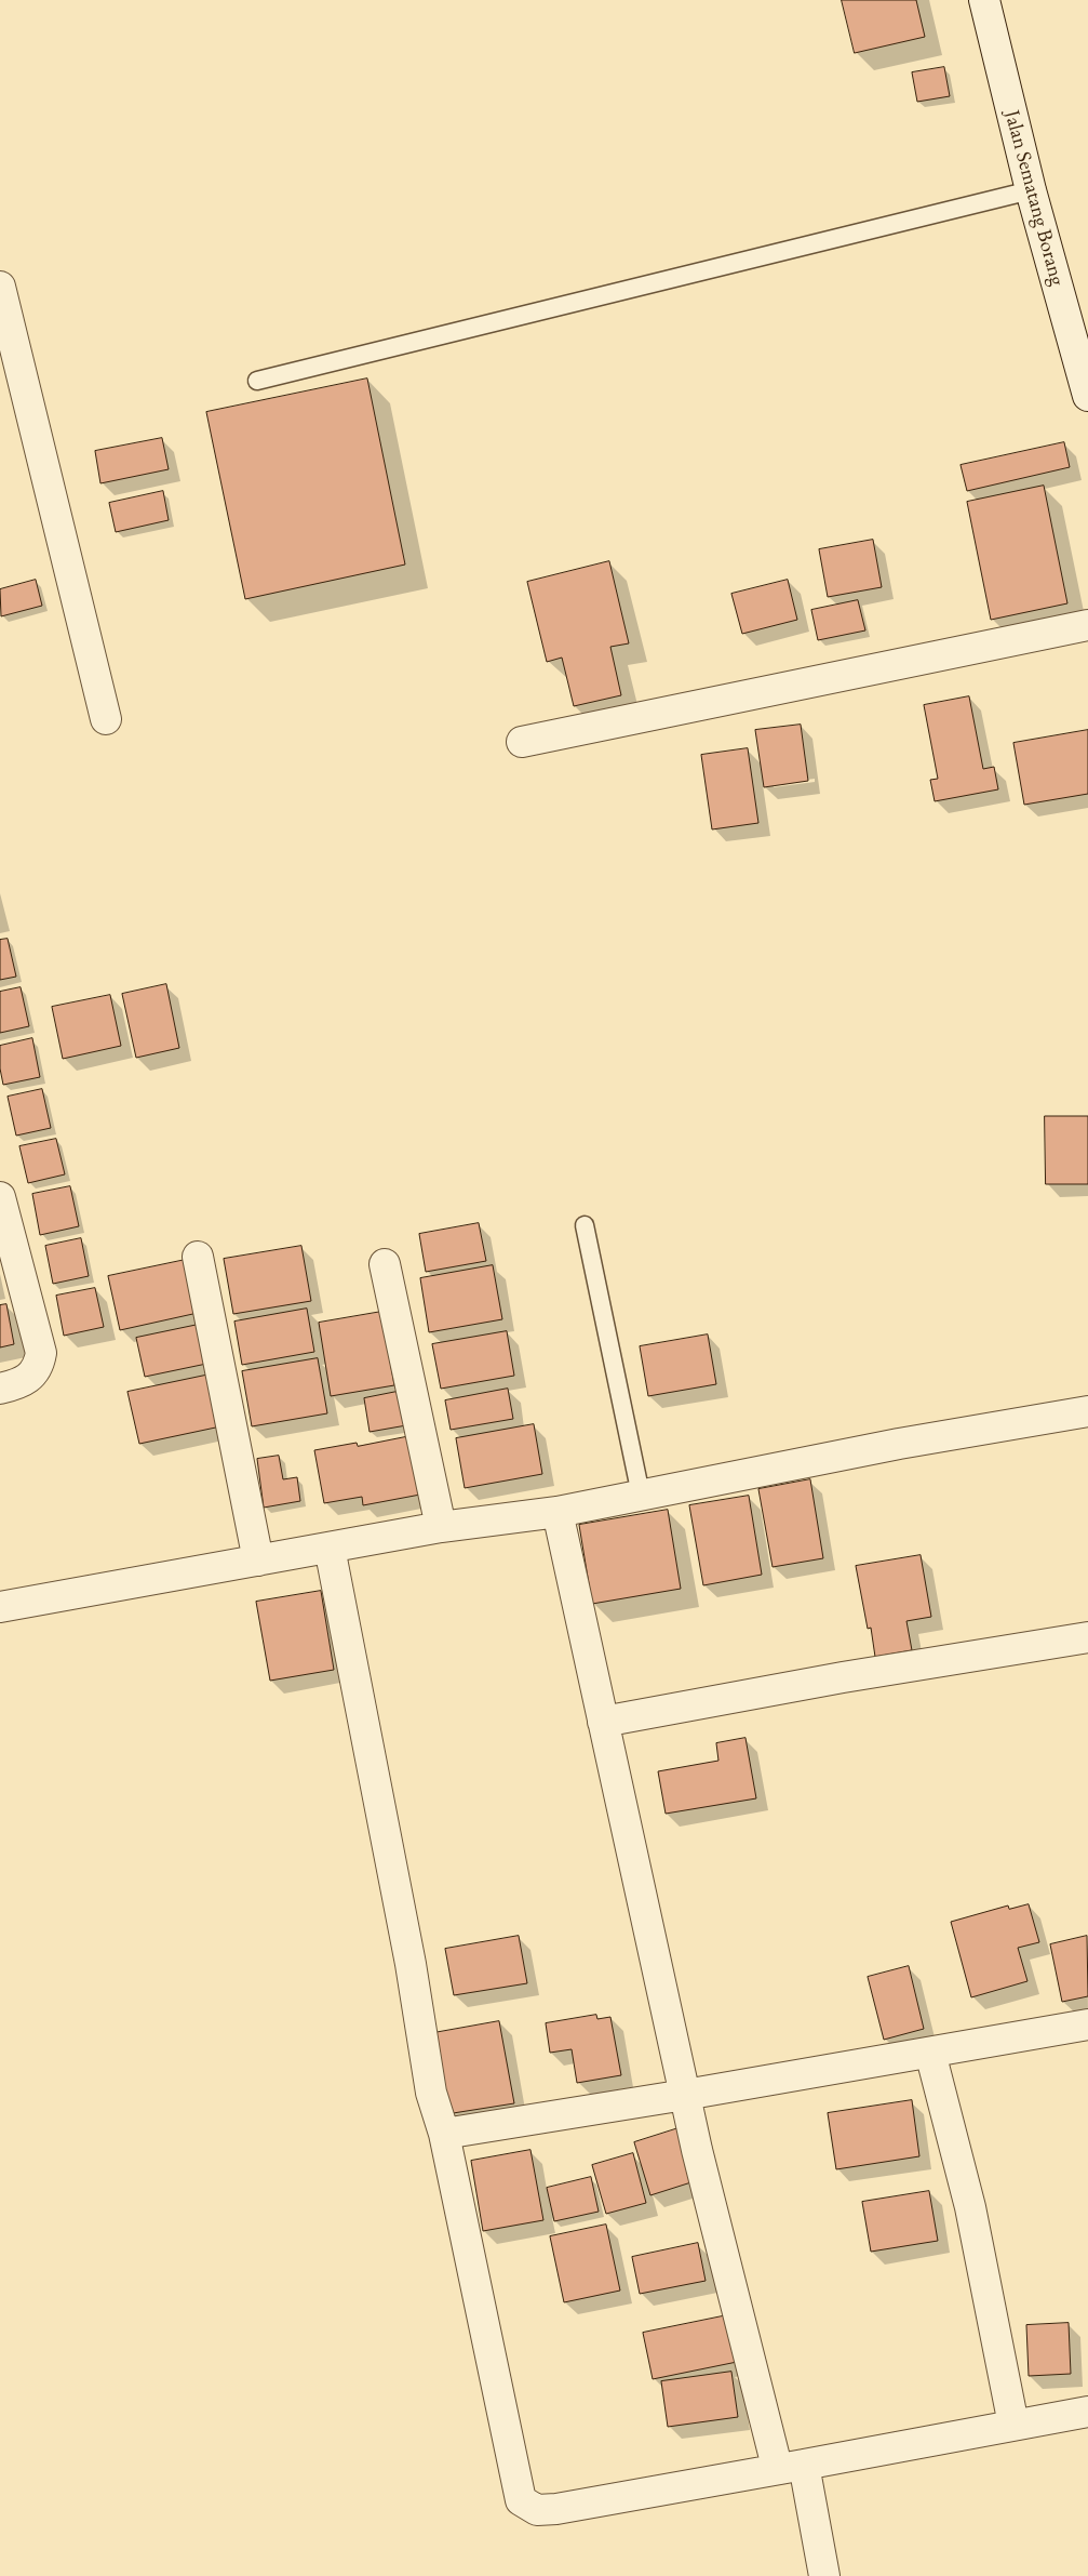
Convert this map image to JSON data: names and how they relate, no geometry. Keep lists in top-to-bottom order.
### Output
{
  "streets": {
    "street": ["Jalan Sematang Borang"]
  }
}
